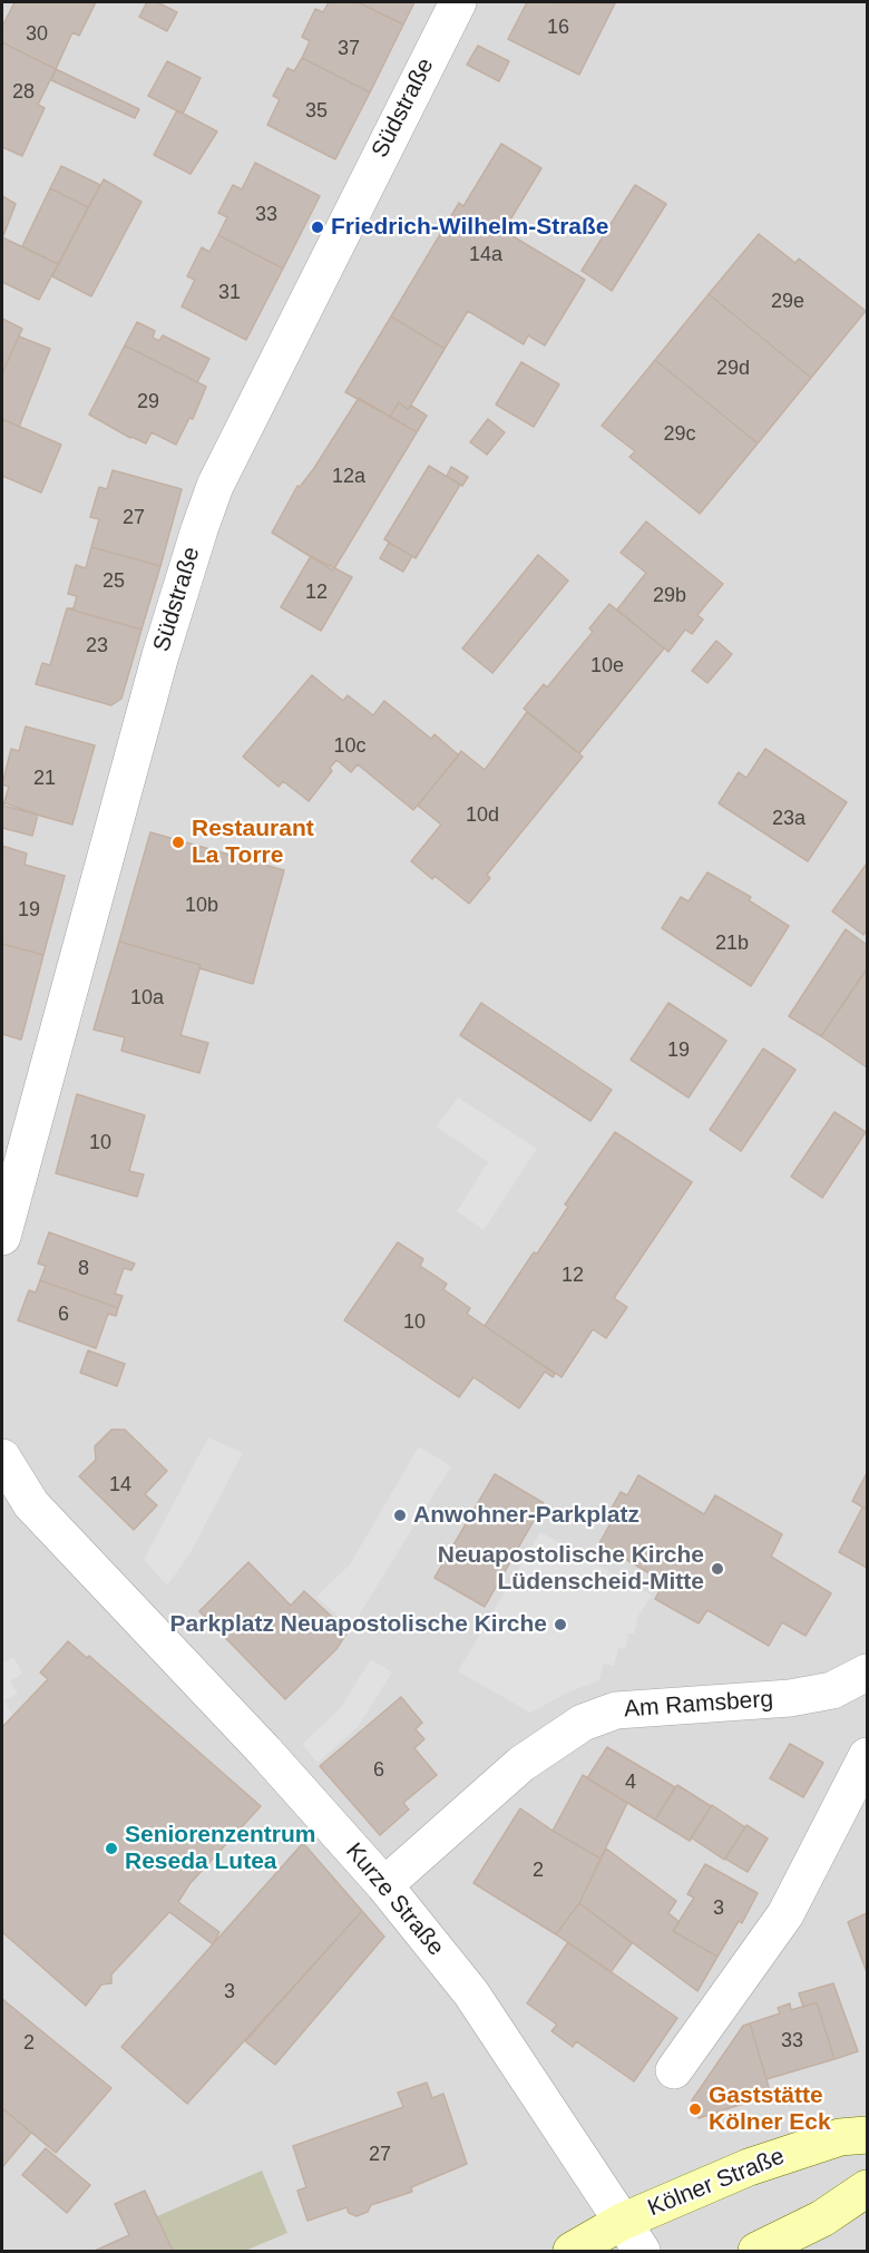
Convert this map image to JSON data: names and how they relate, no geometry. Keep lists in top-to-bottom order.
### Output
{
  "streets": {
    "main road": ["Kölner Straße"],
    "street": ["Südstraße", "Am Ramsberg", "Kurze Straße"]
  },
  "crossings": [
    ["Am Ramsberg", "Kurze Straße"],
    ["Kurze Straße", "Kölner Straße"]
  ],
  "places": [
    "Friedrich-Wilhelm-Straße",
    "Restaurant La Torre",
    "Anwohner-Parkplatz",
    "Neuapostolische Kirche Lüdenscheid-Mitte",
    "Parkplatz Neuapostolische Kirche",
    "Seniorenzentrum Reseda Lutea",
    "Gaststätte Kölner Eck"
  ],
  "house_numbers": [
    "16",
    "30",
    "37",
    "28",
    "35",
    "33",
    "14a",
    "31",
    "29e",
    "29d",
    "29",
    "29c",
    "12a",
    "27",
    "25",
    "12",
    "29b",
    "23",
    "10e",
    "10c",
    "21",
    "10d",
    "23a",
    "10b",
    "19",
    "21b",
    "10a",
    "19",
    "10",
    "8",
    "12",
    "6",
    "10",
    "14",
    "6",
    "4",
    "2",
    "3",
    "3",
    "33",
    "2",
    "27"
  ]
}
